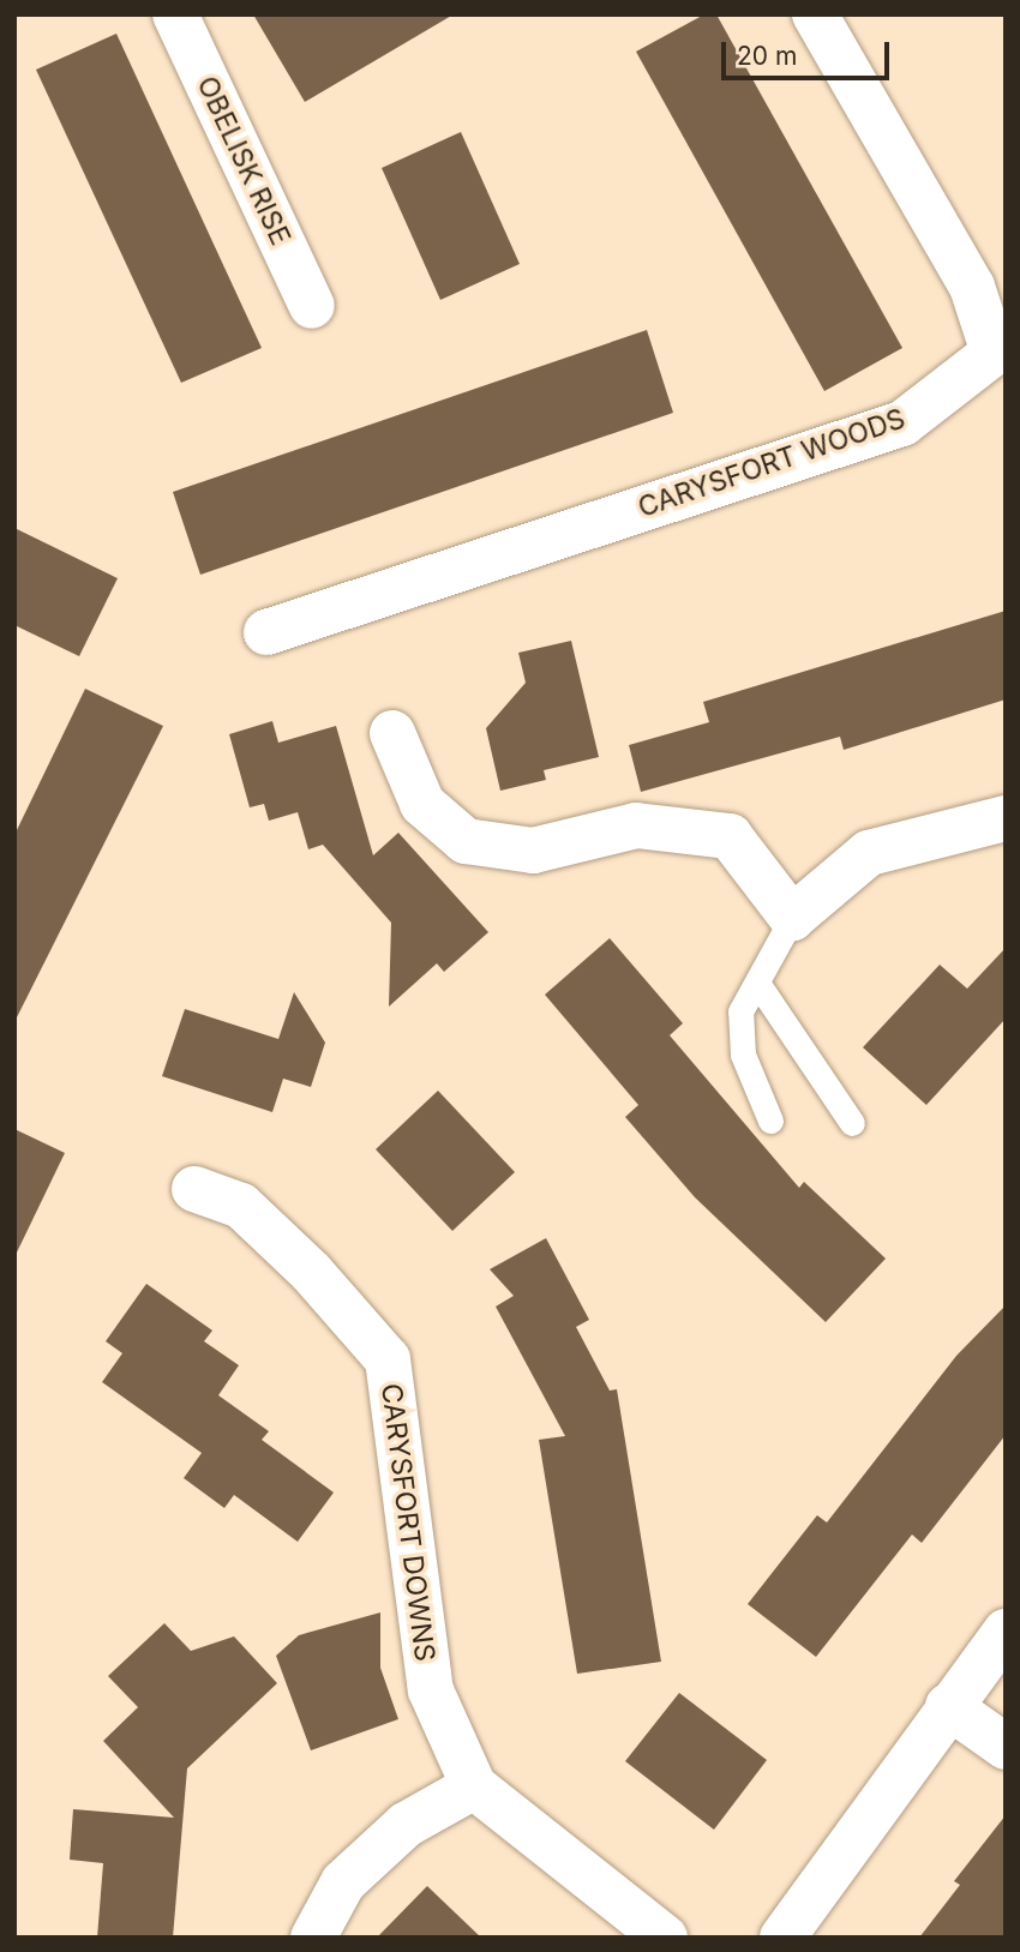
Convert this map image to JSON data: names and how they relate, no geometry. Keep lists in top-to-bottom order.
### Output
{
  "streets": {
    "street": ["OBELISK RISE", "CARYSFORT WOODS", "CARYSFORT DOWNS"]
  },
  "scale_bar": "20 m"
}
